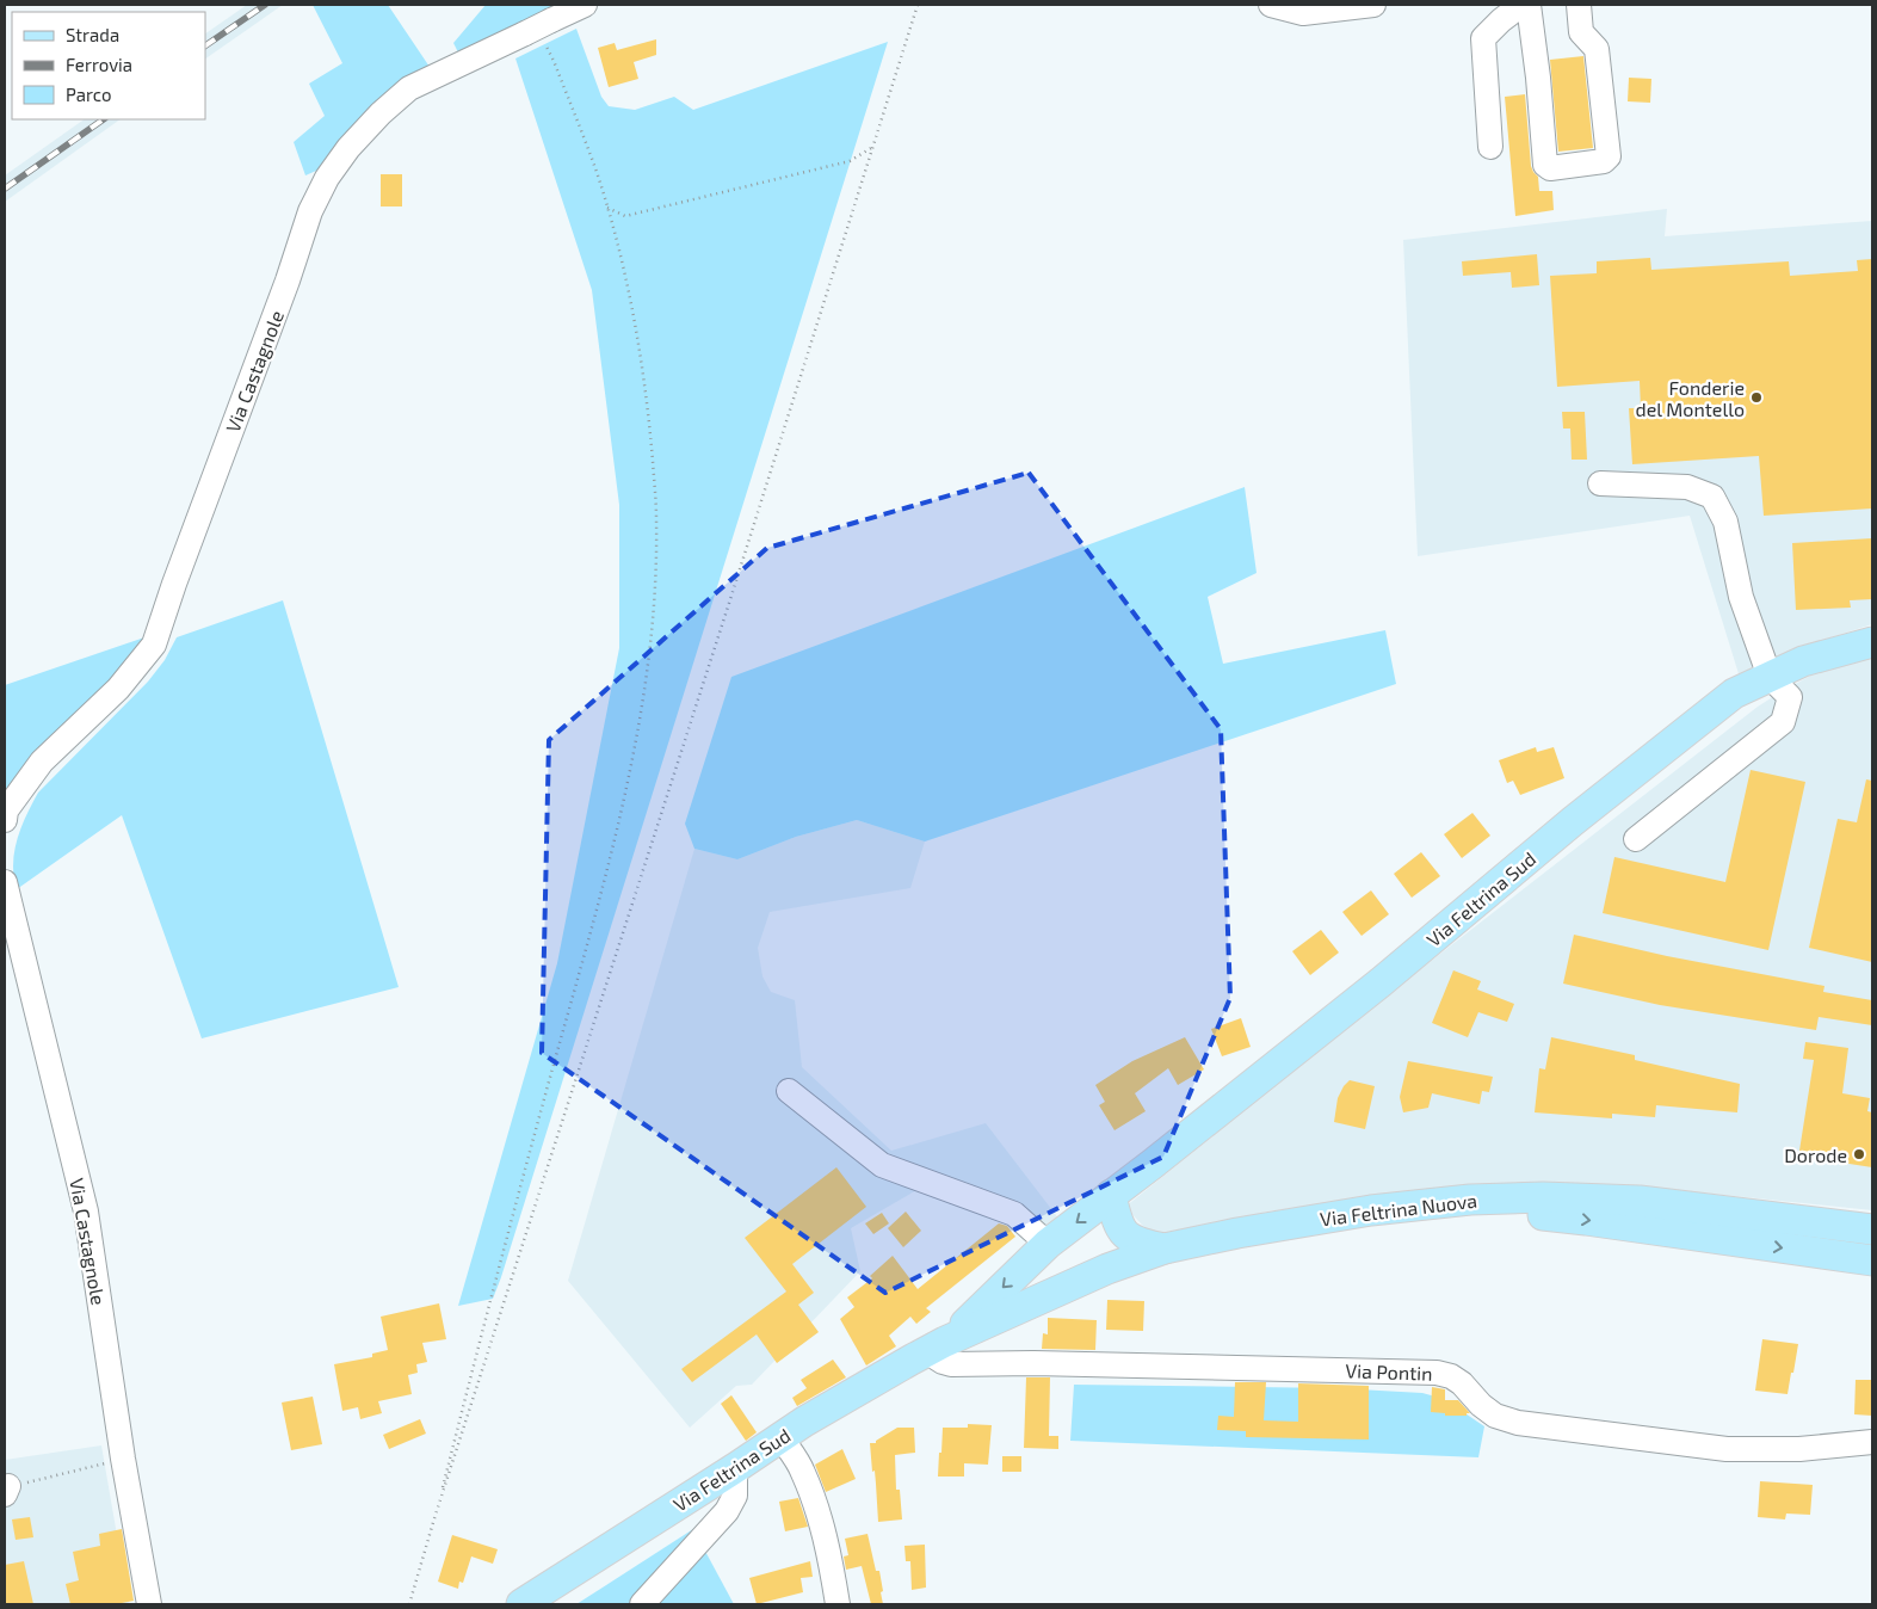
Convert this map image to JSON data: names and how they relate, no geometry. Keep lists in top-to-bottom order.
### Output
{
  "streets": {
    "main road": ["Via Feltrina Sud", "Via Feltrina Nuova"],
    "street": ["Via Castagnole", "Via Pontin"]
  },
  "crossings": [
    ["Via Feltrina Sud", "Via Feltrina Nuova"],
    ["Via Feltrina Sud", "Via Pontin"],
    ["Via Feltrina Nuova", "Via Pontin"]
  ],
  "places": ["Fonderie del Montello", "Dorode"],
  "legend": ["Strada", "Ferrovia", "Parco"]
}
